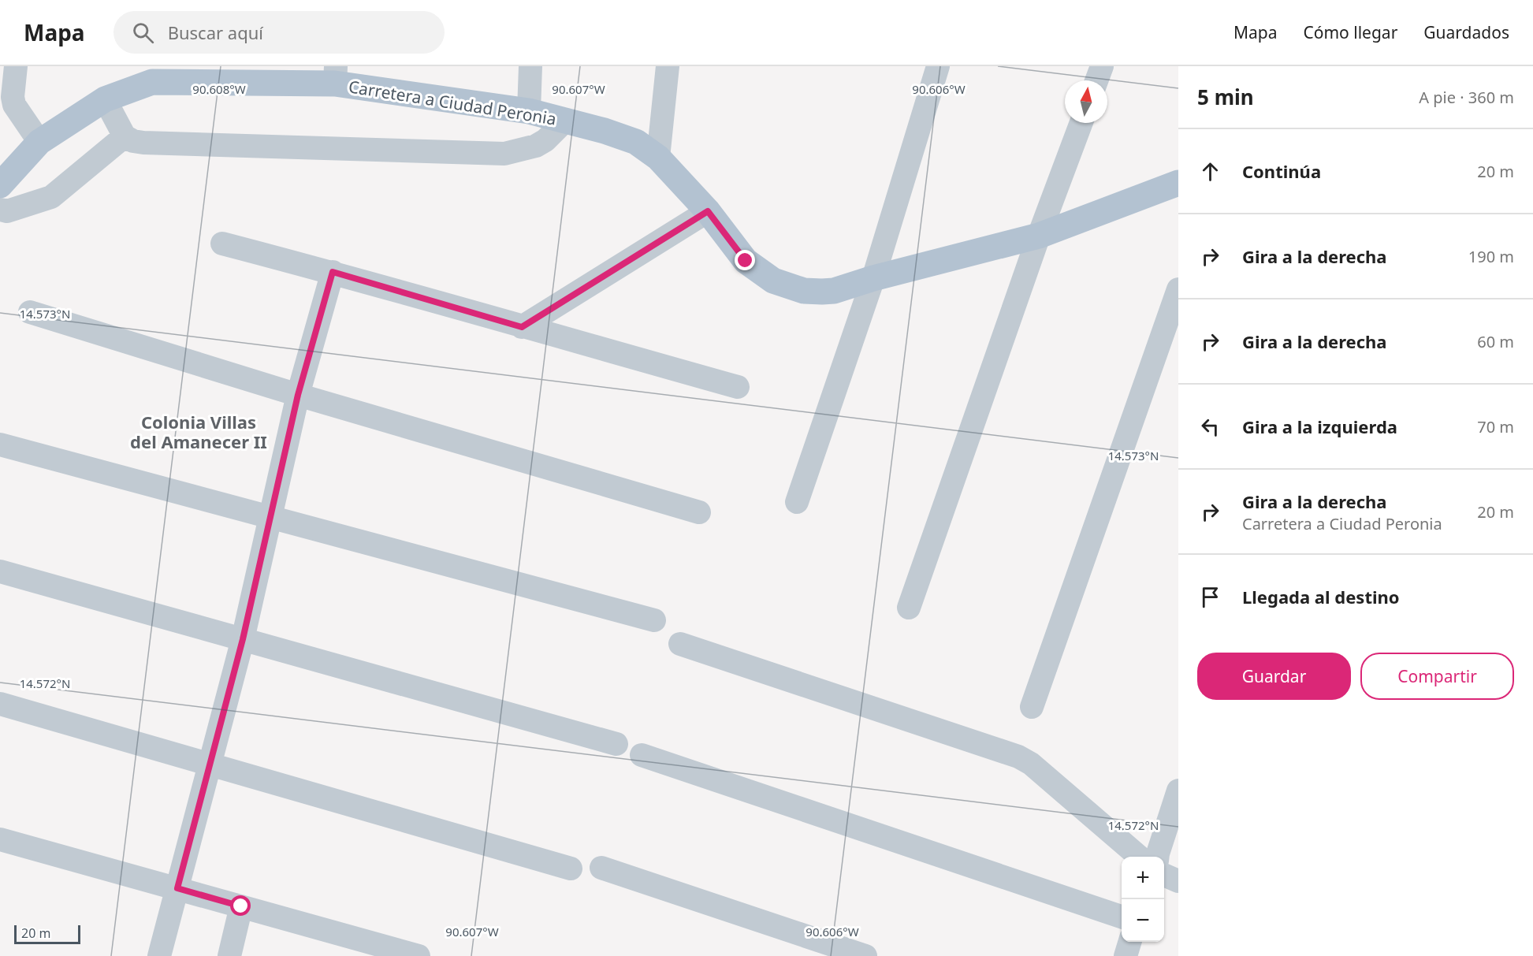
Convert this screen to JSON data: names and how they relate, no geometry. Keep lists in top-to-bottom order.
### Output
{
  "streets": {
    "main road": ["Carretera a Ciudad Peronia"]
  },
  "districts": ["Colonia Villas del Amanecer II"],
  "scale_bar": "20 m",
  "north": "top",
  "page": {
    "header": "Mapa",
    "search": "Buscar aquí",
    "nav": ["Mapa", "Cómo llegar", "Guardados"],
    "heading": ["5 min", "A pie · 360 m"],
    "list": [
      ["Continúa", "20 m"],
      ["Gira a la derecha", "190 m"],
      ["Gira a la derecha", "60 m"],
      ["Gira a la izquierda", "70 m"],
      ["Gira a la derecha", "Carretera a Ciudad Peronia", "20 m"],
      "Llegada al destino"
    ],
    "buttons": ["Guardar", "Compartir"],
    "map_buttons": ["+", "−"],
    "scale": "20 m"
  },
  "coordinates": [
    "90.608°W",
    "90.607°W",
    "90.606°W",
    "14.573°N",
    "14.572°N"
  ]
}
